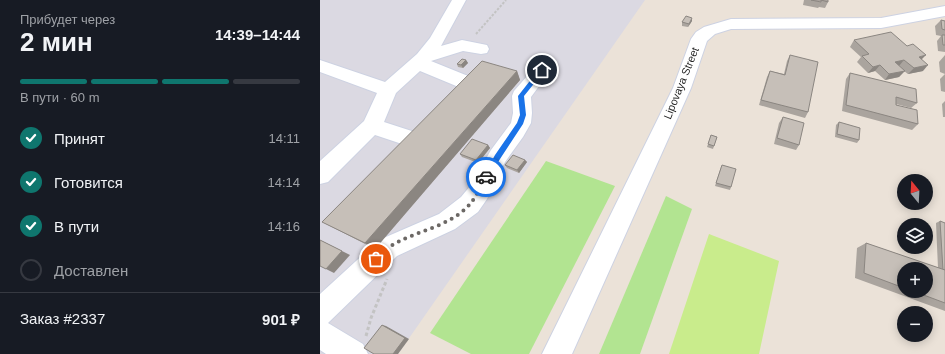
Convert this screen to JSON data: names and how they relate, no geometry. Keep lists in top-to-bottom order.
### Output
{
  "streets": {
    "street": ["Lipovaya Street"]
  },
  "north": "top",
  "page": {
    "heading": ["2 мин", "Прибудет через", "14:39–14:44"],
    "panel": ["Заказ #2337", "901 ₽"],
    "bar": "В пути · 60 m",
    "list": [
      ["Принят", "14:11"],
      ["Готовится", "14:14"],
      ["В пути", "14:16"],
      "Доставлен"
    ],
    "map_buttons": ["+", "−"]
  }
}
